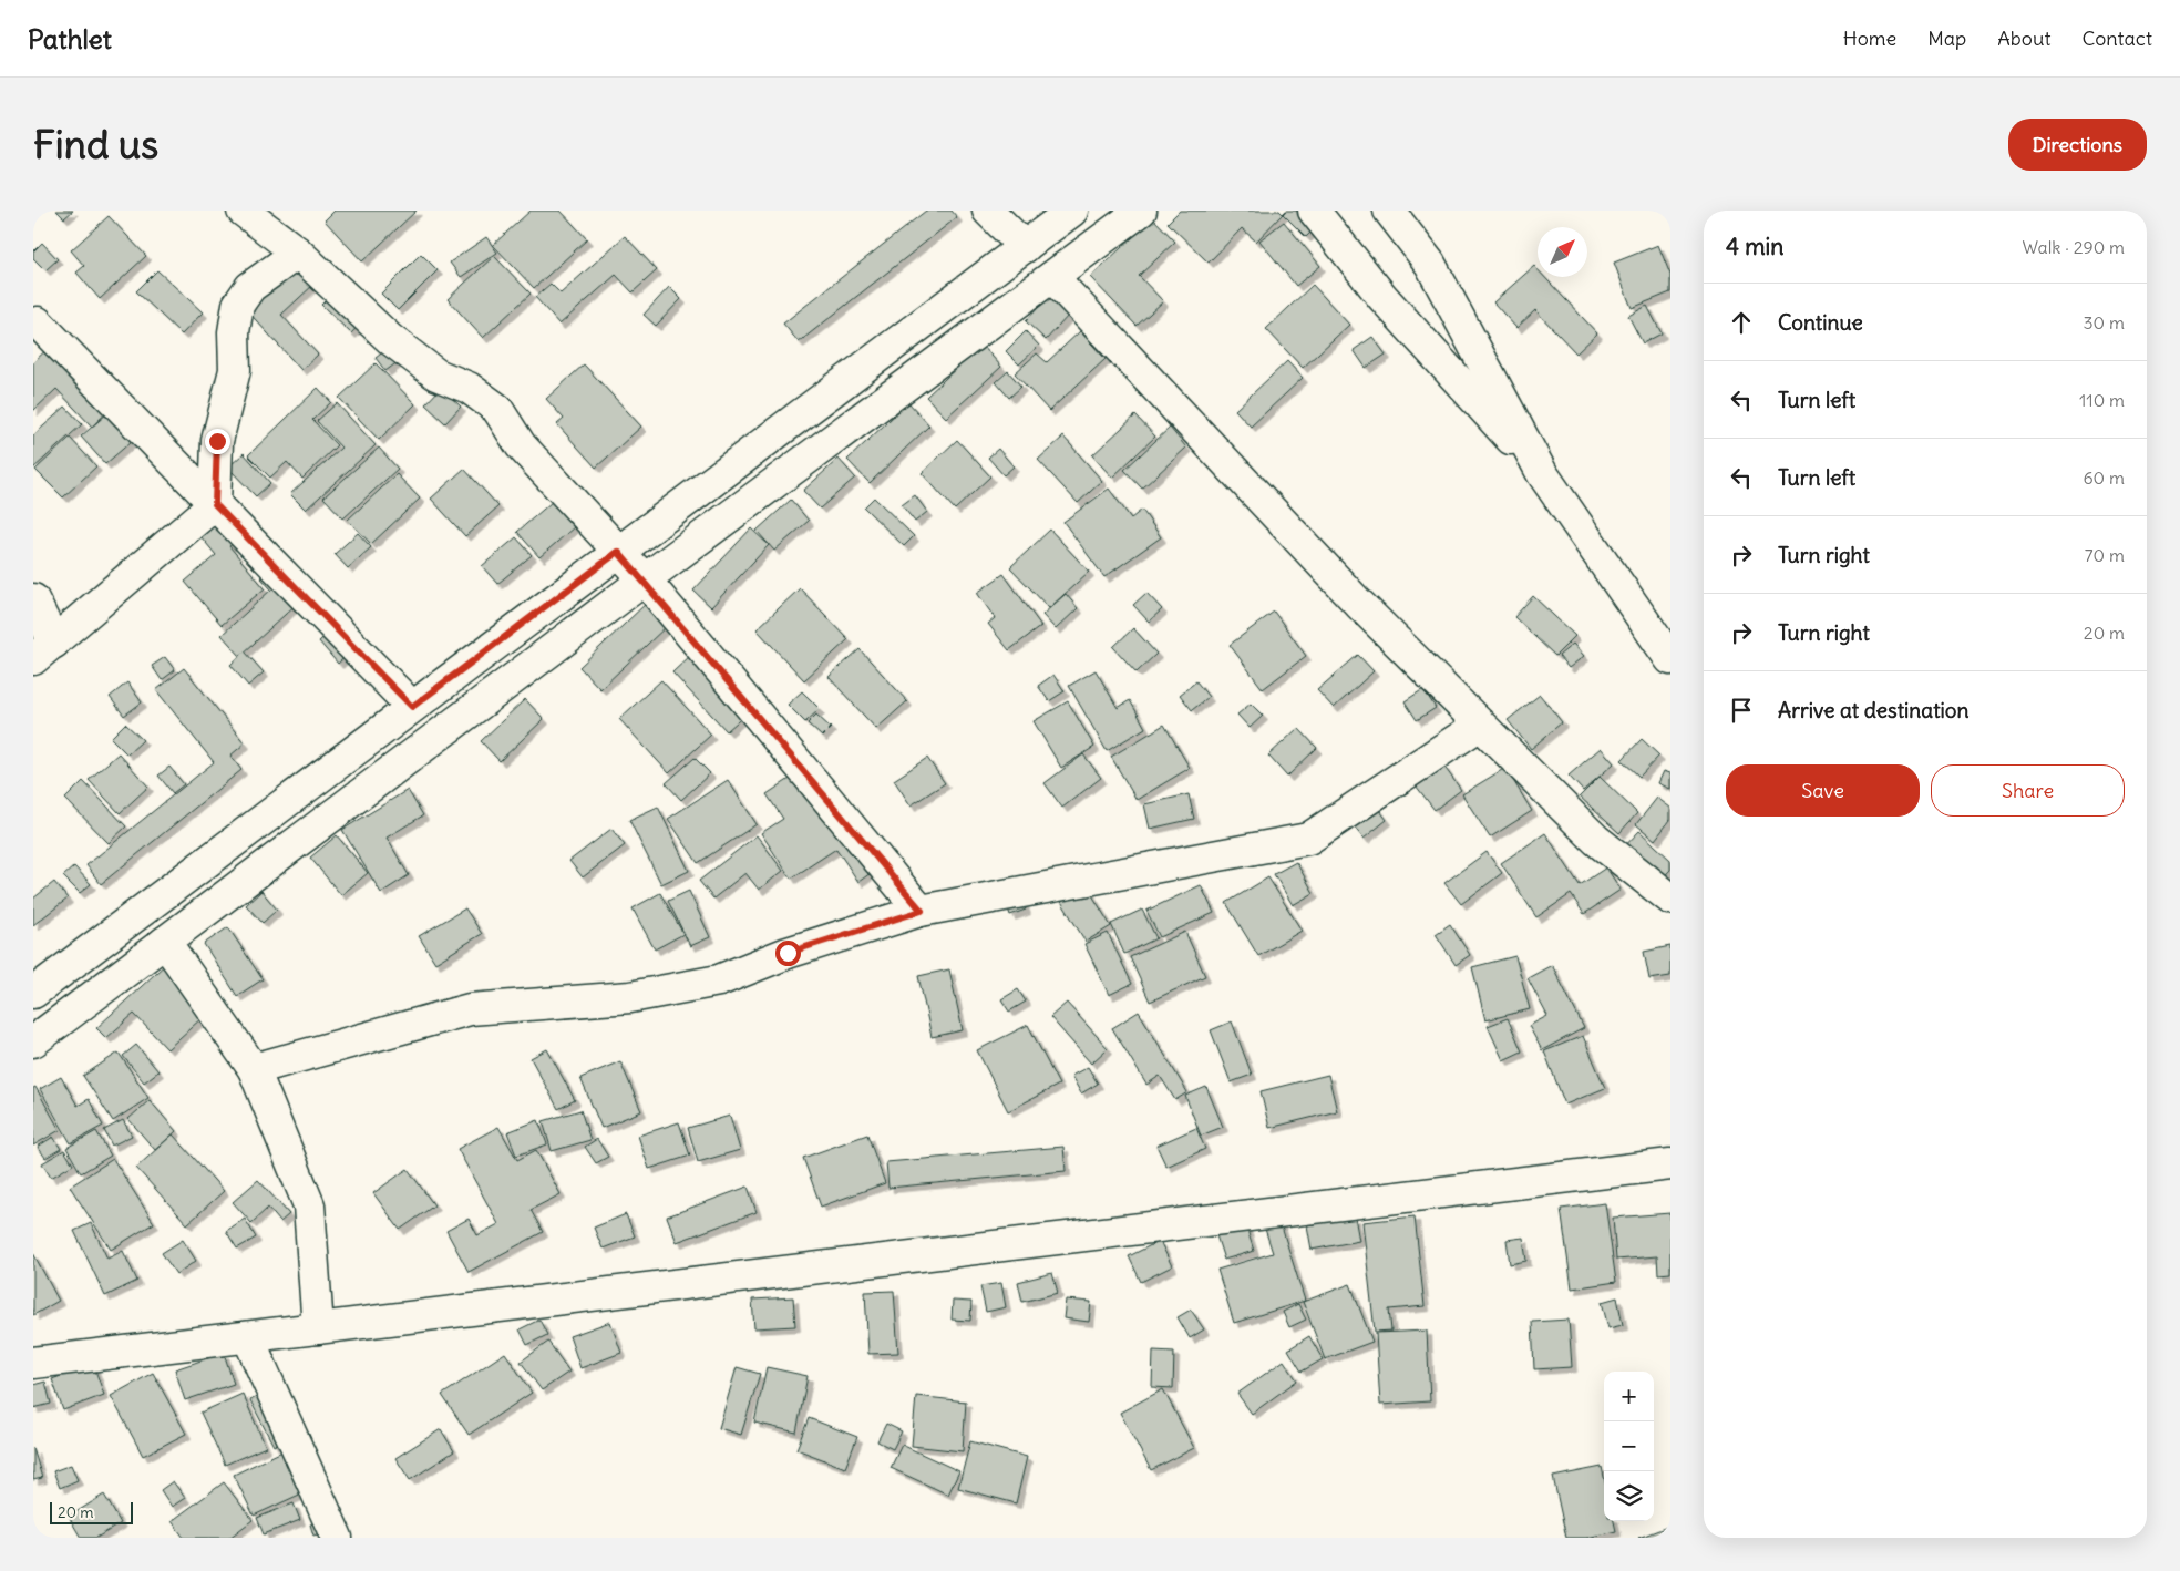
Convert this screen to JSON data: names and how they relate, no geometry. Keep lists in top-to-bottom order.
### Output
{
  "scale_bar": "20 m",
  "north": "top right",
  "page": {
    "header": "Pathlet",
    "nav": [
      "Home",
      "Map",
      "About",
      "Contact"
    ],
    "buttons": [
      "Directions",
      ["Save", "Share"]
    ],
    "title": "Find us",
    "heading": ["4 min", "Walk · 290 m"],
    "list": [
      ["Continue", "30 m"],
      ["Turn left", "110 m"],
      ["Turn left", "60 m"],
      ["Turn right", "70 m"],
      ["Turn right", "20 m"],
      "Arrive at destination"
    ],
    "map_buttons": ["+", "−"],
    "scale": "20 m"
  }
}
